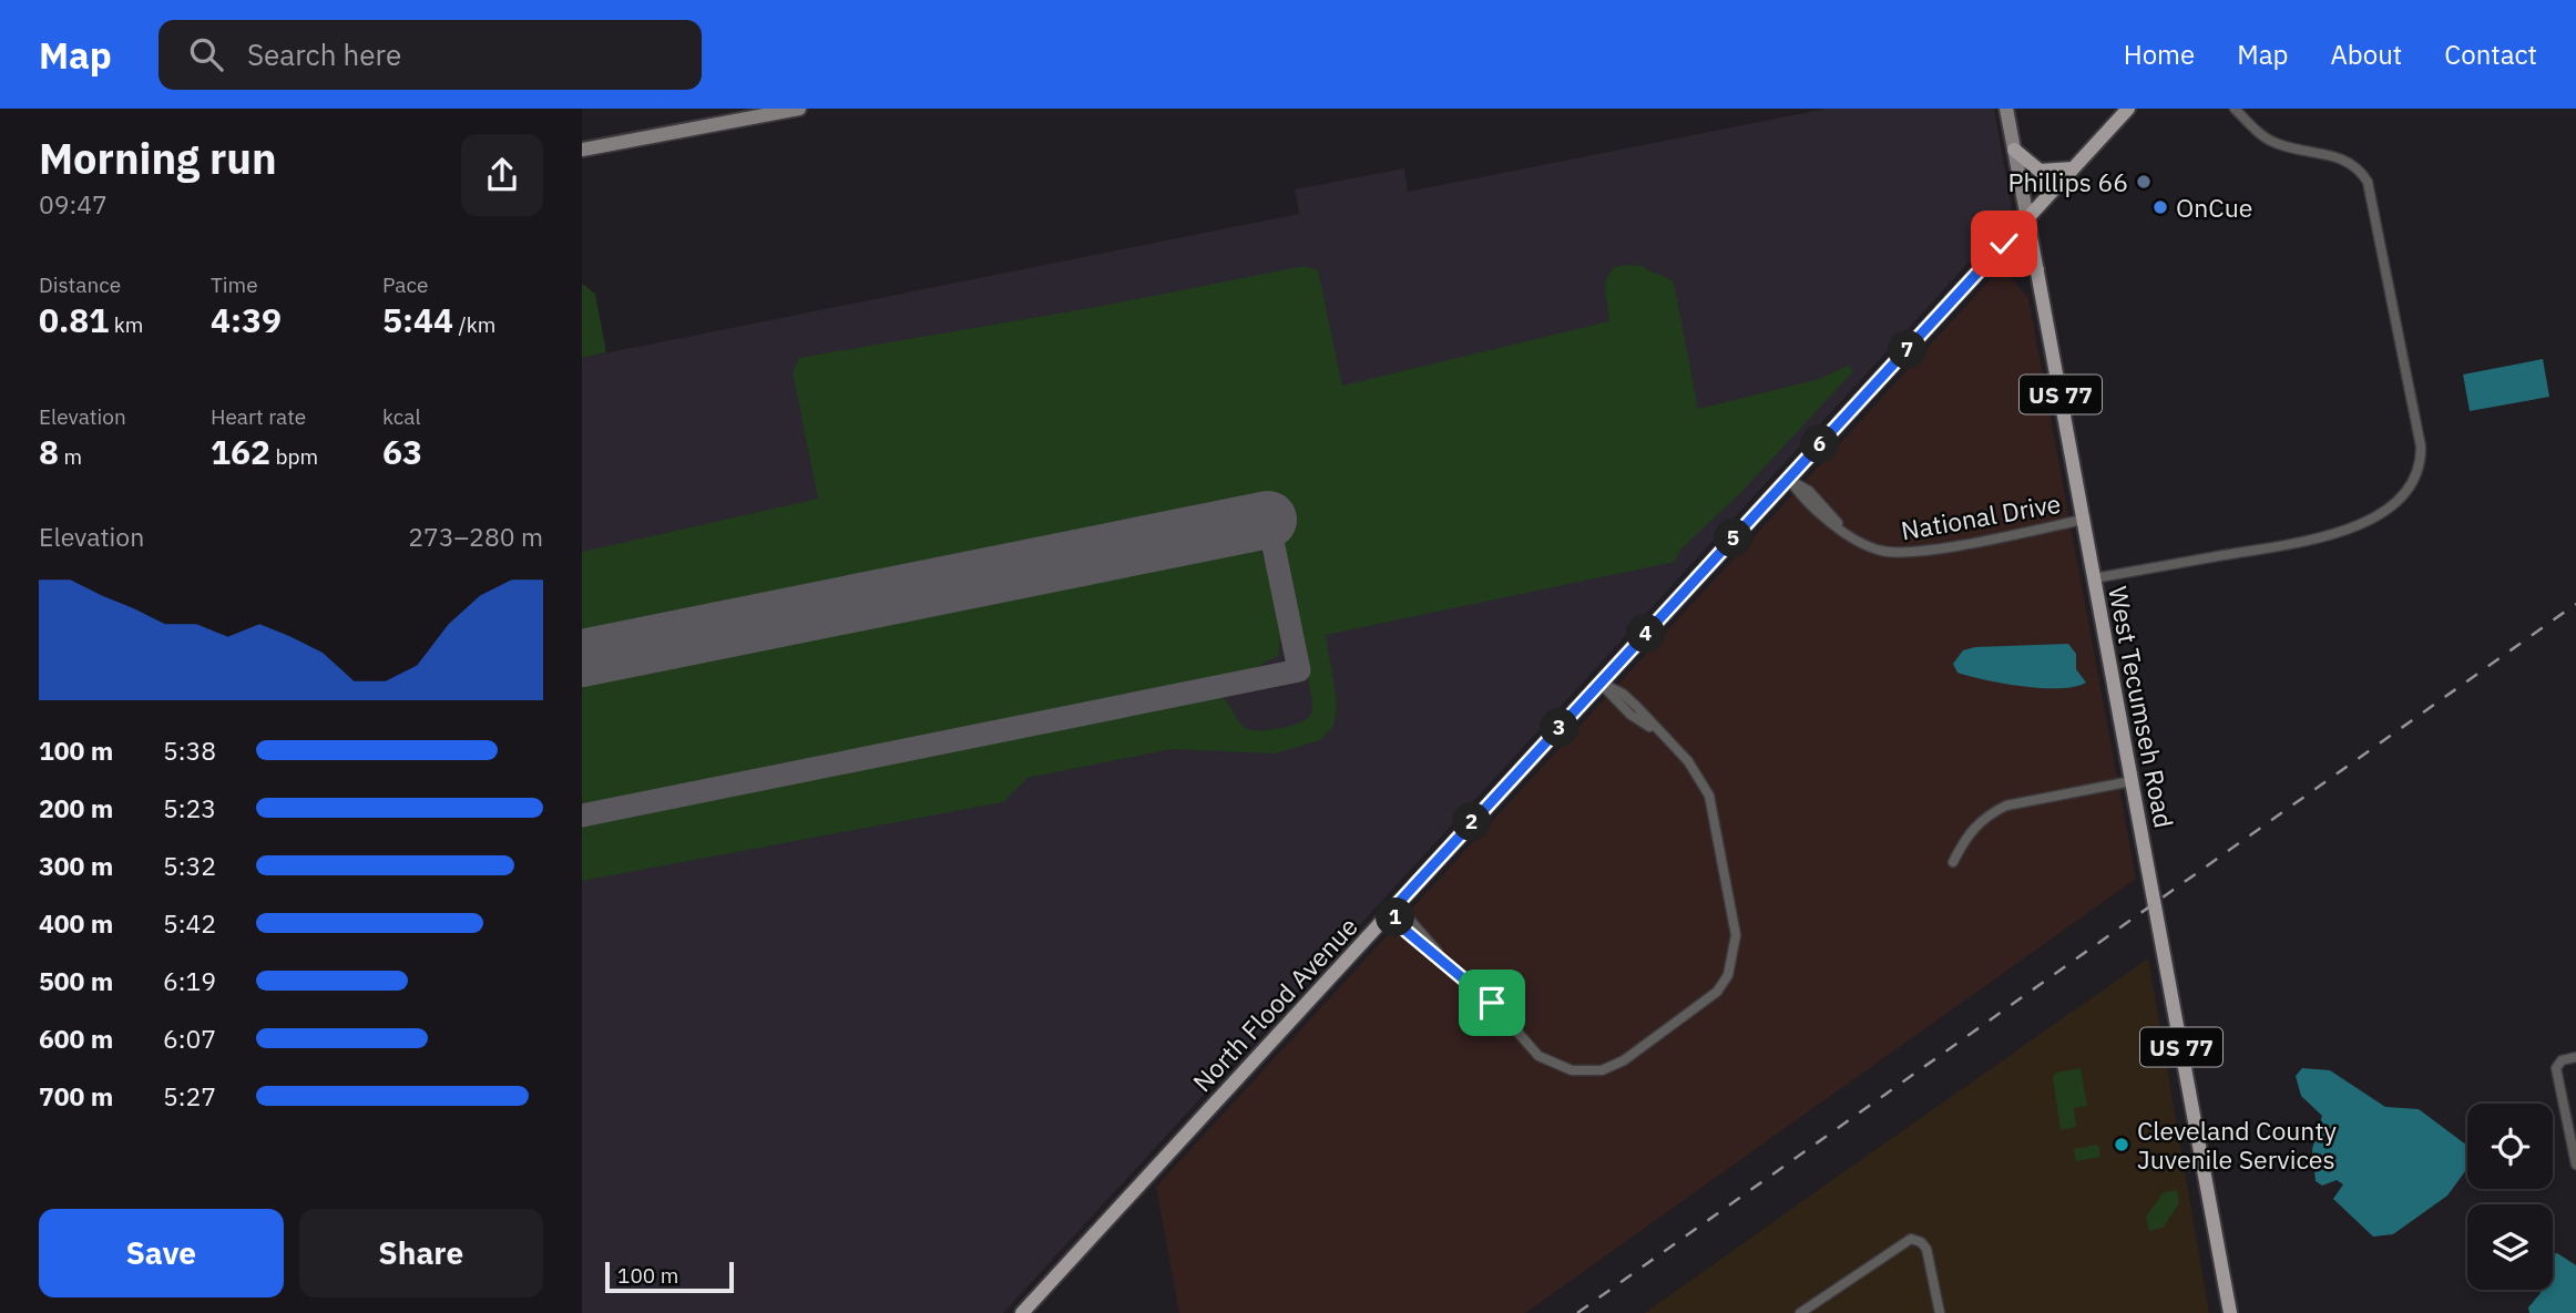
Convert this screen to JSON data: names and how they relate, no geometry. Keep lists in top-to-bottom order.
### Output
{
  "streets": {
    "main road": ["US 77", "West Tecumseh Road", "North Flood Avenue"],
    "street": ["National Drive"]
  },
  "crossings": [
    ["National Drive", "West Tecumseh Road"],
    ["National Drive", "North Flood Avenue"],
    ["West Tecumseh Road", "North Flood Avenue"]
  ],
  "places": ["Phillips 66", "OnCue", "Cleveland County Juvenile Services"],
  "scale_bar": "100 m",
  "page": {
    "header": "Map",
    "search": "Search here",
    "nav": [
      "Home",
      "Map",
      "About",
      "Contact"
    ],
    "heading": ["Morning run", "09:47"],
    "stats": [
      ["Distance", "0.81 km"],
      ["Time", "4:39"],
      ["Pace", "5:44 /km"],
      ["Elevation", "8 m"],
      ["Heart rate", "162 bpm"],
      ["kcal", "63"]
    ],
    "pins": [
      "7",
      "6",
      "5",
      "4",
      "3",
      "2",
      "1"
    ],
    "chart": ["Elevation", "273–280 m"],
    "list": [
      {
        "name": "100 m",
        "note": "5:38"
      },
      {
        "name": "200 m",
        "note": "5:23"
      },
      {
        "name": "300 m",
        "note": "5:32"
      },
      {
        "name": "400 m",
        "note": "5:42"
      },
      {
        "name": "500 m",
        "note": "6:19"
      },
      {
        "name": "600 m",
        "note": "6:07"
      },
      {
        "name": "700 m",
        "note": "5:27"
      }
    ],
    "buttons": ["Save", "Share"],
    "scale": "100 m"
  }
}
